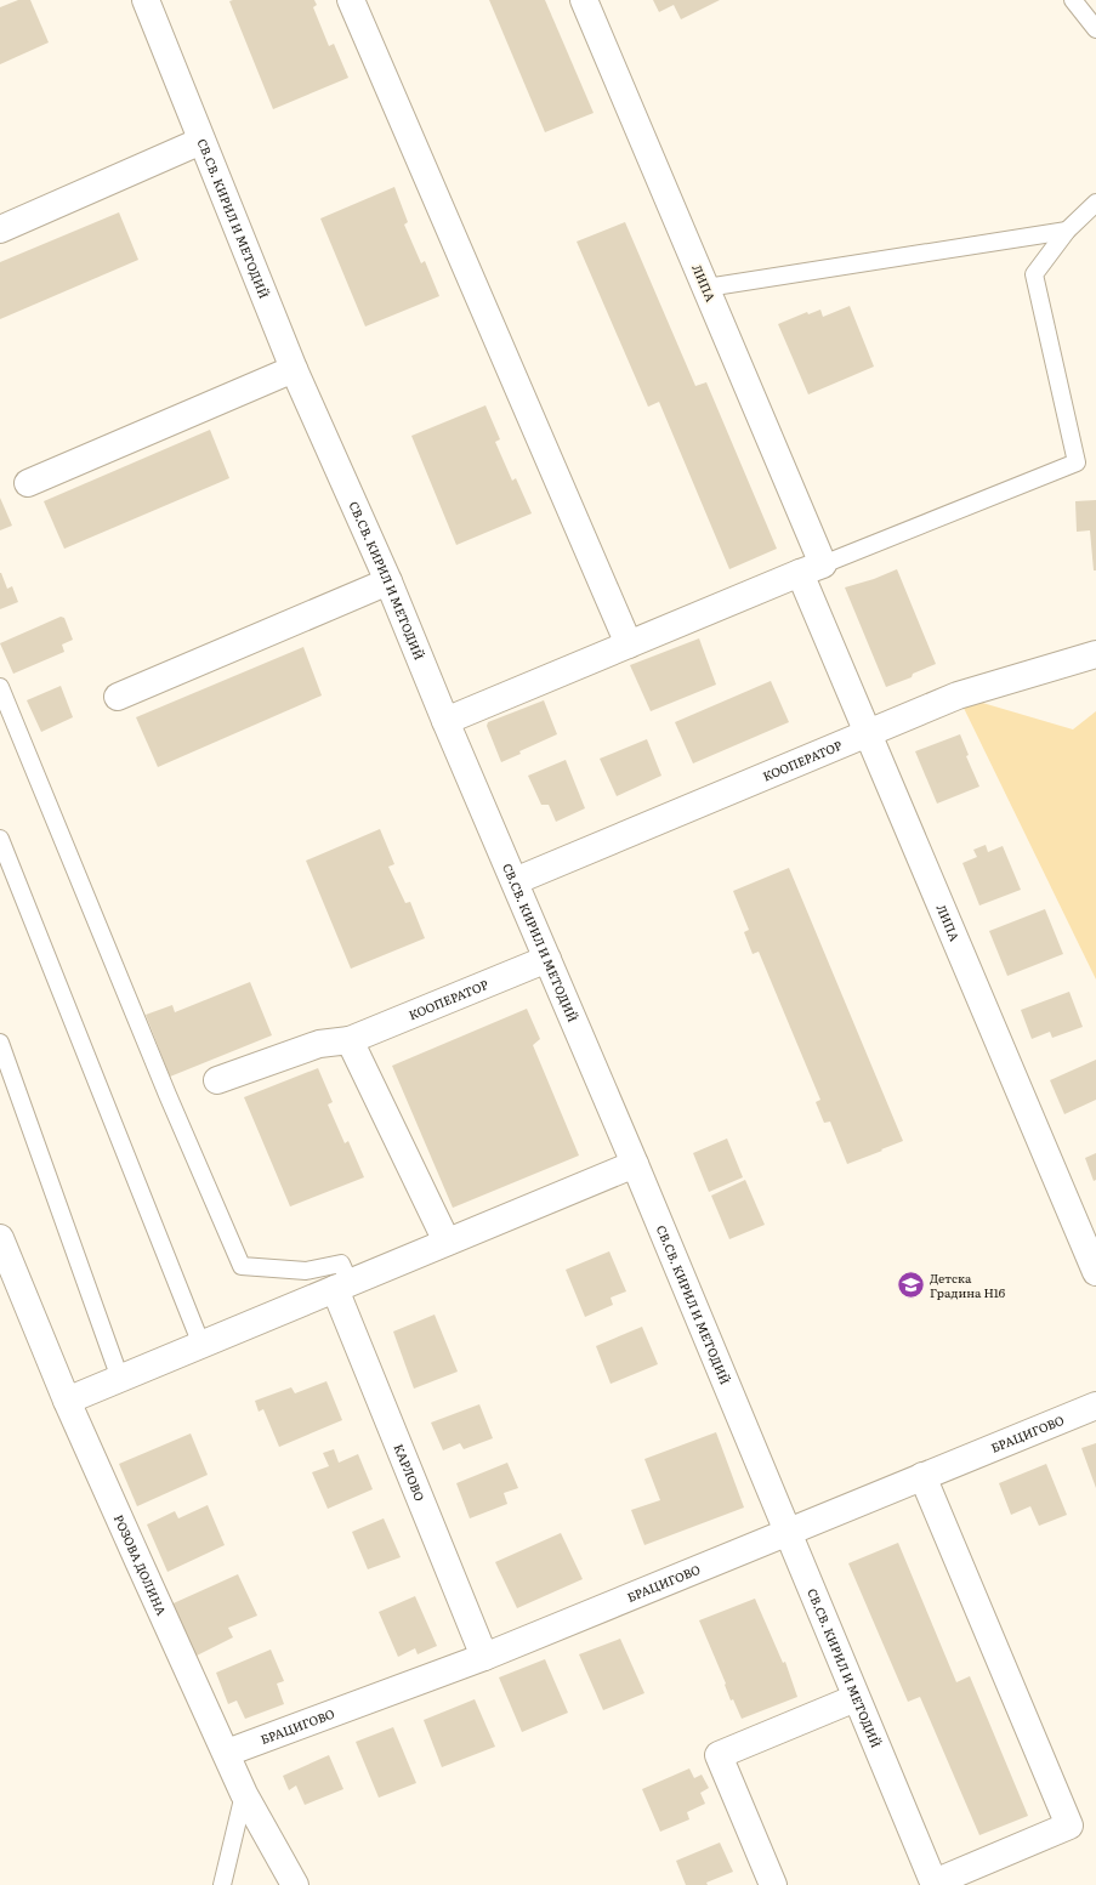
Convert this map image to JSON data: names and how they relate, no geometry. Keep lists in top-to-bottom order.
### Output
{
  "streets": {
    "street": [
      "СВ.СВ. КИРИЛ И МЕТОДИЙ",
      "ЛИПА",
      "КООПЕРАТОР",
      "БРАЦИГОВО",
      "КАРЛОВО",
      "РОЗОВА ДОЛИНА"
    ]
  },
  "crossings": [
    ["СВ.СВ. КИРИЛ И МЕТОДИЙ", "КООПЕРАТОР"],
    ["СВ.СВ. КИРИЛ И МЕТОДИЙ", "БРАЦИГОВО"],
    ["ЛИПА", "КООПЕРАТОР"],
    ["БРАЦИГОВО", "КАРЛОВО"],
    ["БРАЦИГОВО", "РОЗОВА ДОЛИНА"]
  ],
  "places": {
    "school or university": ["Детска Градина Н16"]
  }
}
